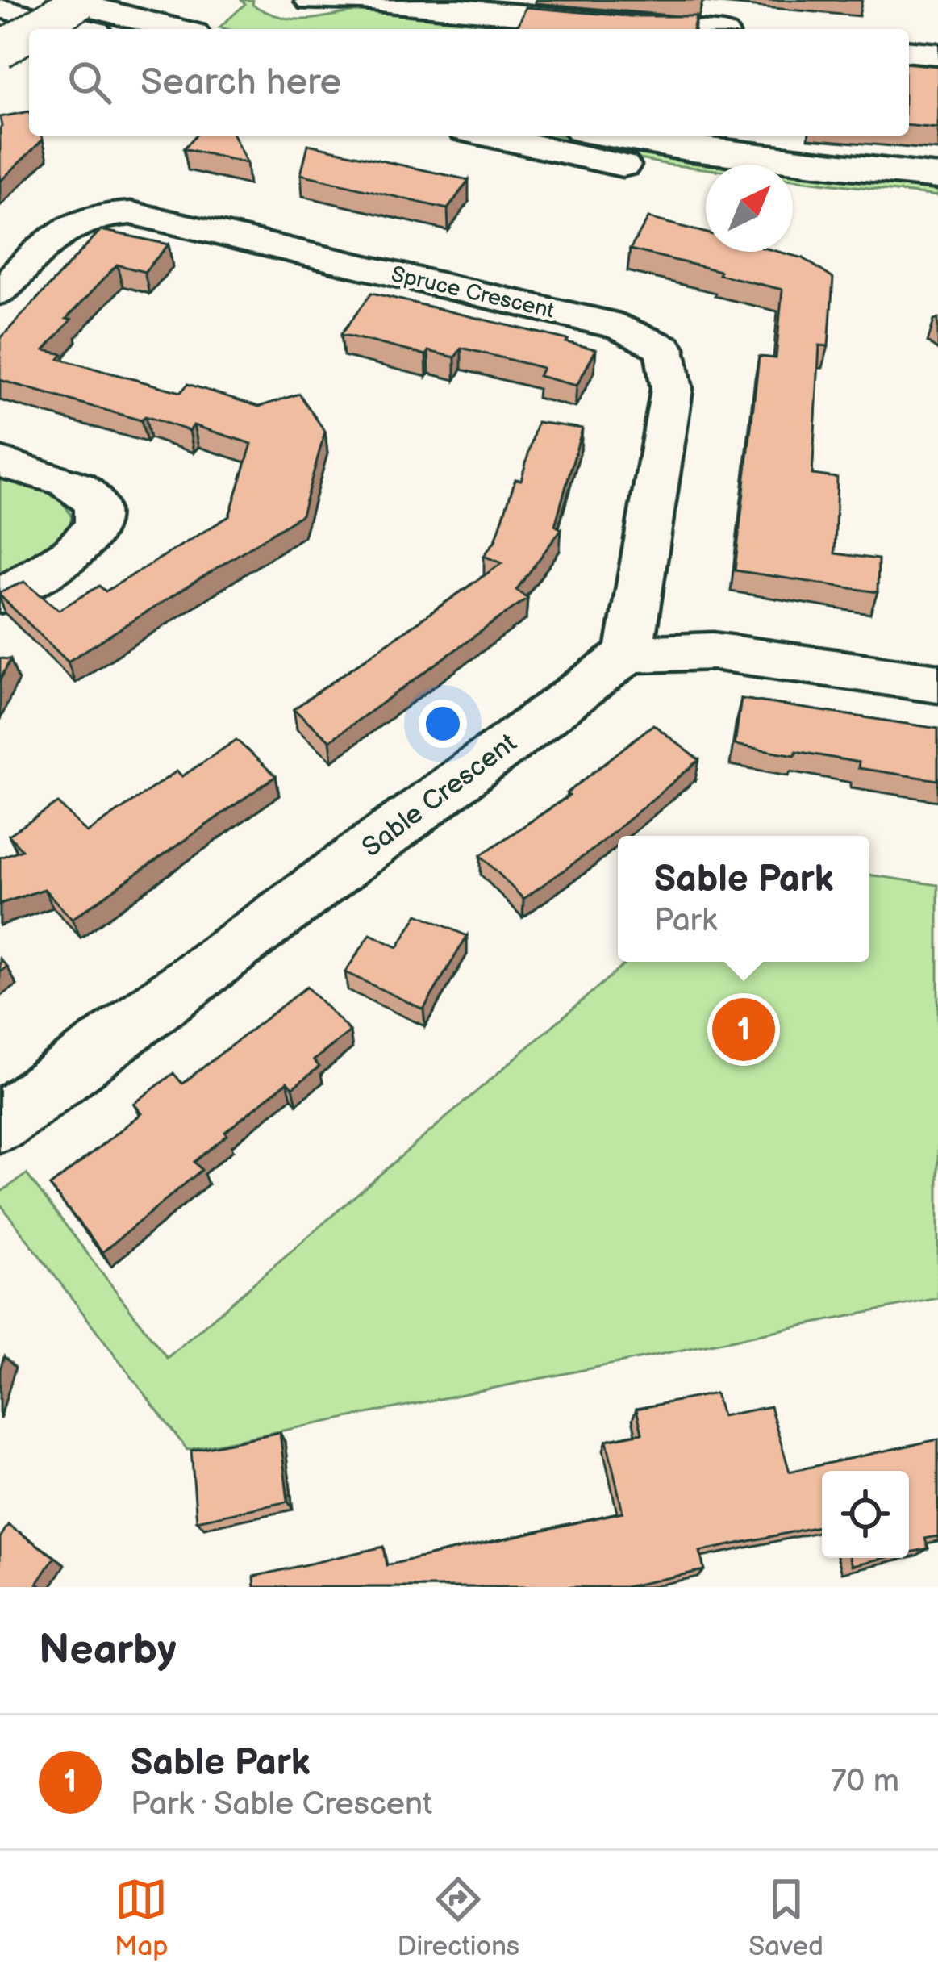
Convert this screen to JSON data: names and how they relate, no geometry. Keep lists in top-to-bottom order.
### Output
{
  "streets": {
    "street": ["Spruce Crescent", "Sable Crescent"]
  },
  "crossings": [
    ["Spruce Crescent", "Sable Crescent"]
  ],
  "north": "top right",
  "page": {
    "search": "Search here",
    "popup": ["Sable Park", "Park"],
    "pins": "1",
    "heading": "Nearby",
    "list": [
      {
        "mark": "1",
        "name": "Sable Park",
        "note": "Park · Sable Crescent",
        "value": "70 m"
      }
    ],
    "nav": ["Map", "Directions", "Saved"]
  }
}
